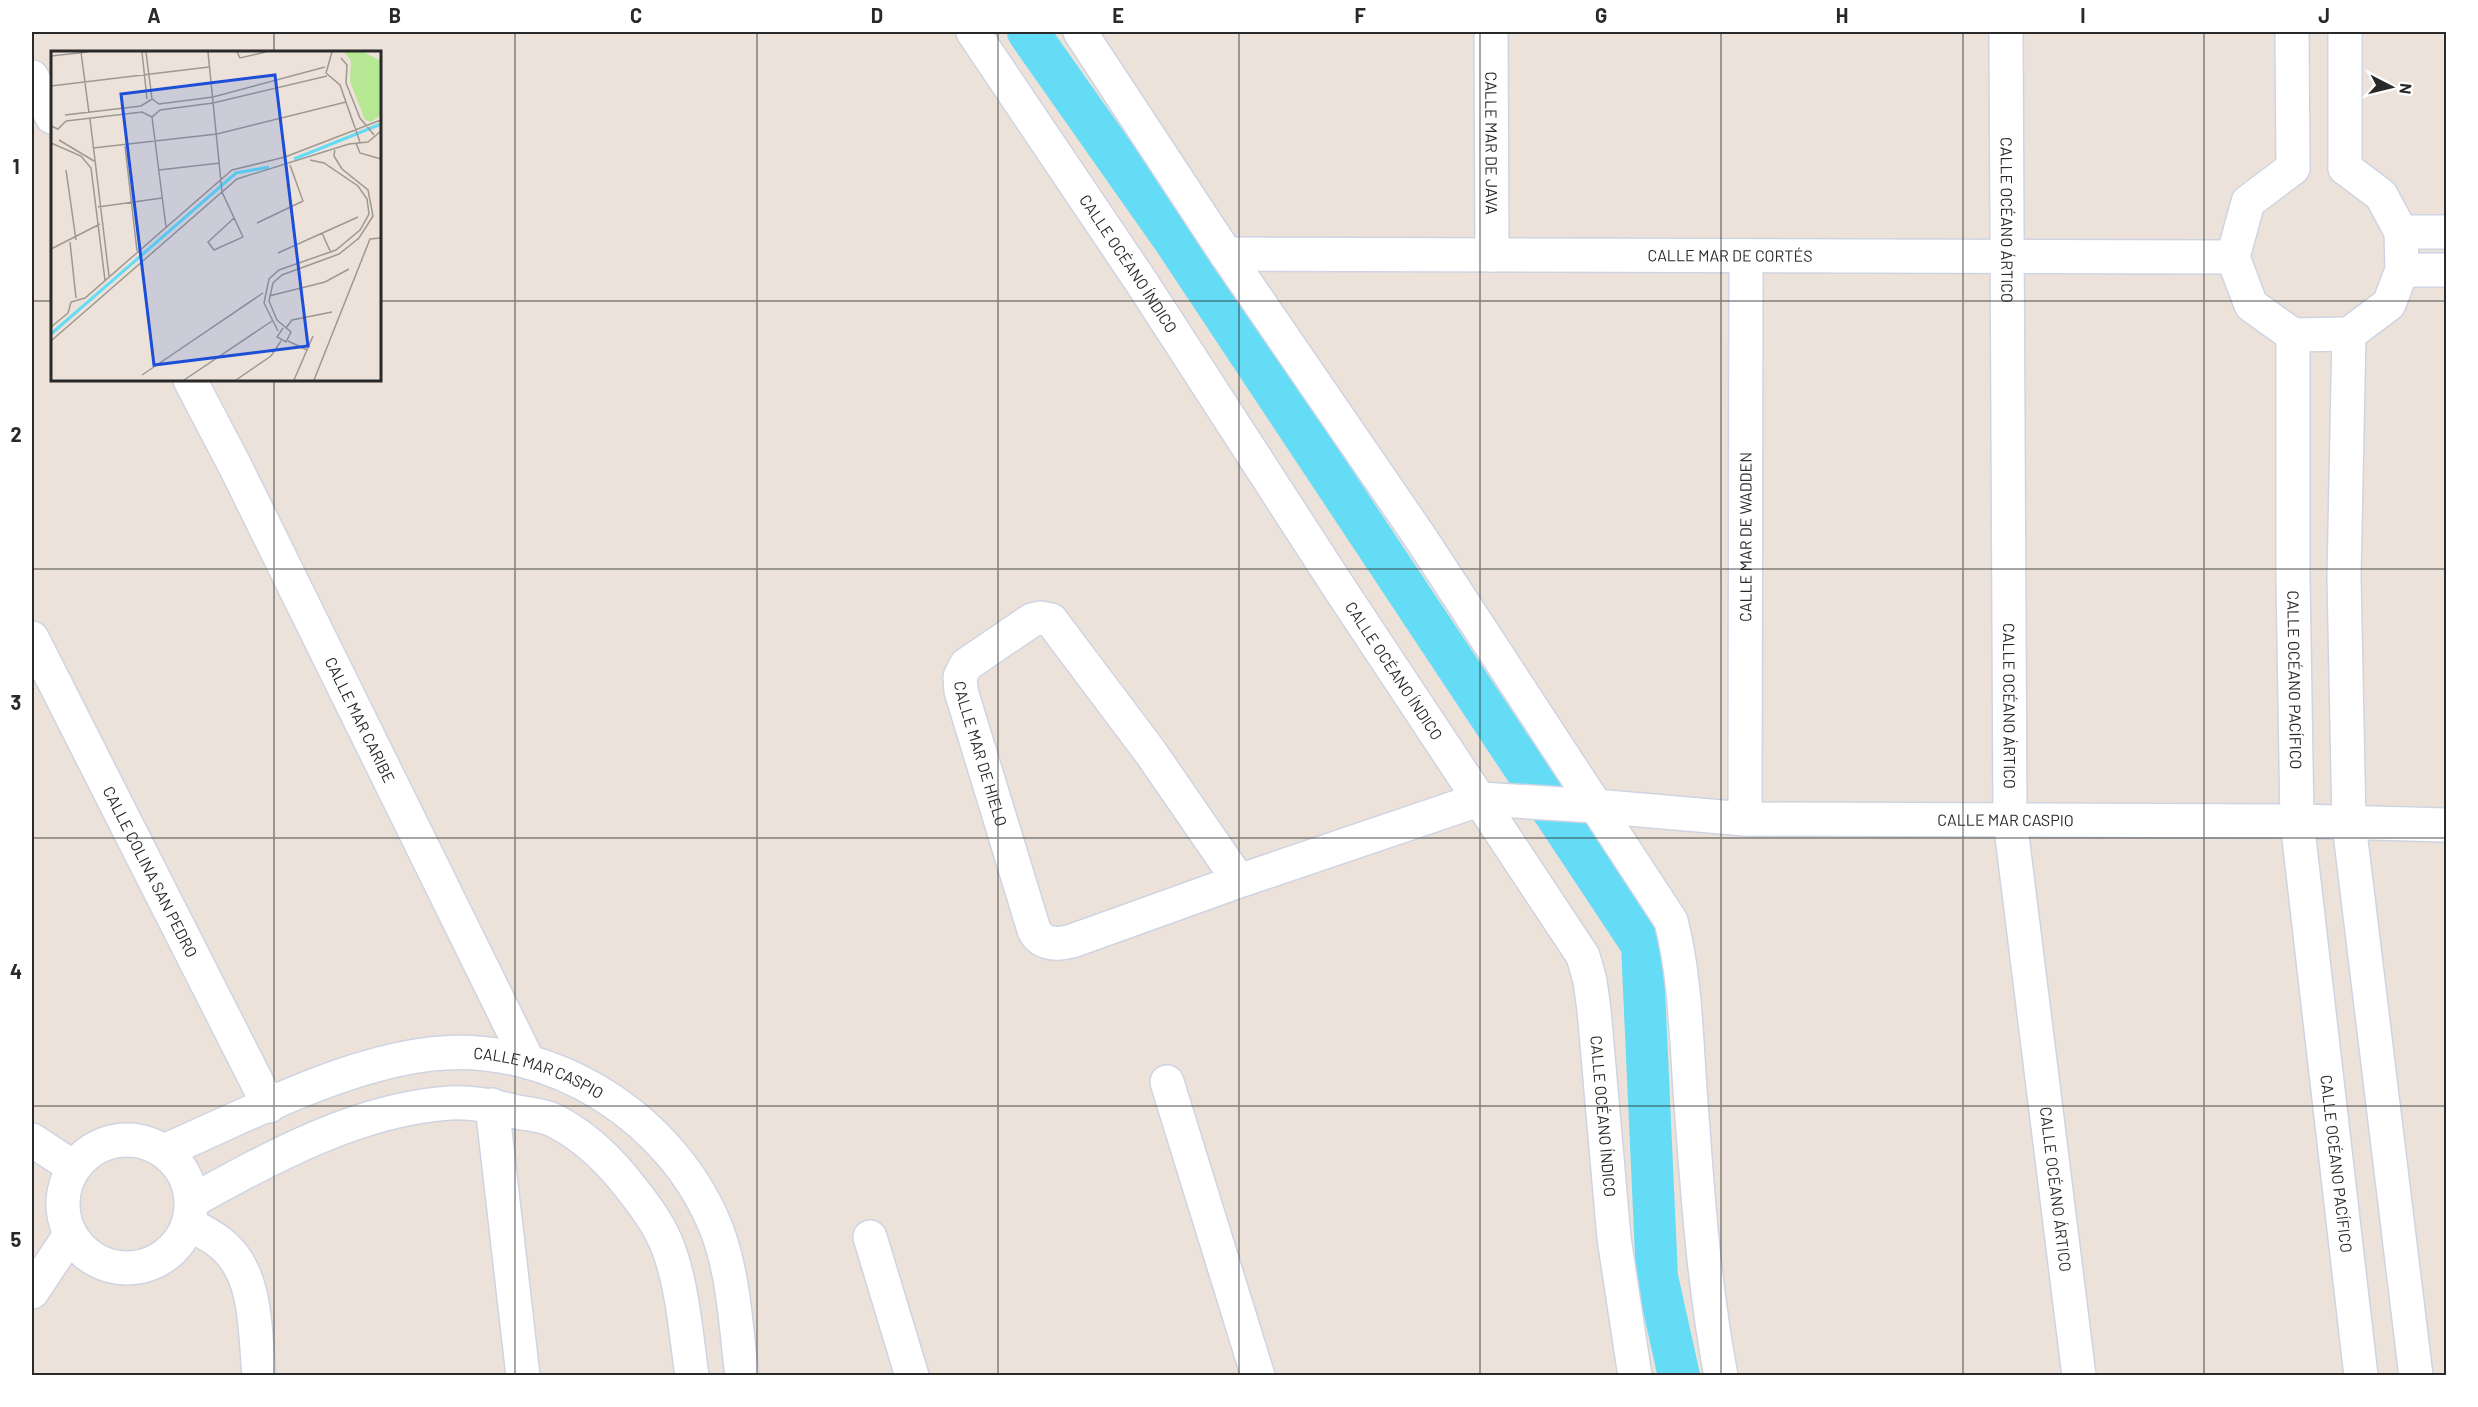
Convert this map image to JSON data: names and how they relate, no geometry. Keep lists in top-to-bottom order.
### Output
{
  "streets": {
    "street": [
      "CALLE MAR DE JAVA",
      "CALLE OCÉANO ÁRTICO",
      "CALLE MAR DE CORTÉS",
      "CALLE OCÉANO ÍNDICO",
      "CALLE MAR DE WADDEN",
      "CALLE OCÉANO PACÍFICO",
      "CALLE MAR CARIBE",
      "CALLE MAR DE HIELO",
      "CALLE MAR CASPIO",
      "CALLE COLINA SAN PEDRO"
    ]
  },
  "crossings": [
    ["CALLE MAR DE JAVA", "CALLE MAR DE CORTÉS"],
    ["CALLE OCÉANO ÁRTICO", "CALLE MAR DE CORTÉS"],
    ["CALLE OCÉANO ÁRTICO", "CALLE MAR CASPIO"],
    ["CALLE MAR DE CORTÉS", "CALLE MAR DE WADDEN"],
    ["CALLE MAR DE CORTÉS", "CALLE OCÉANO PACÍFICO"],
    ["CALLE OCÉANO ÍNDICO", "CALLE MAR DE HIELO"],
    ["CALLE OCÉANO ÍNDICO", "CALLE MAR CASPIO"],
    ["CALLE MAR DE WADDEN", "CALLE MAR CASPIO"],
    ["CALLE OCÉANO PACÍFICO", "CALLE MAR CASPIO"],
    ["CALLE MAR CARIBE", "CALLE MAR CASPIO"],
    ["CALLE MAR DE HIELO", "CALLE MAR CASPIO"],
    ["CALLE MAR CASPIO", "CALLE COLINA SAN PEDRO"]
  ],
  "north": "right",
  "grid": {
    "columns": [
      "A",
      "B",
      "C",
      "D",
      "E",
      "F",
      "G",
      "H",
      "I",
      "J"
    ],
    "rows": [
      "1",
      "2",
      "3",
      "4",
      "5"
    ]
  }
}
